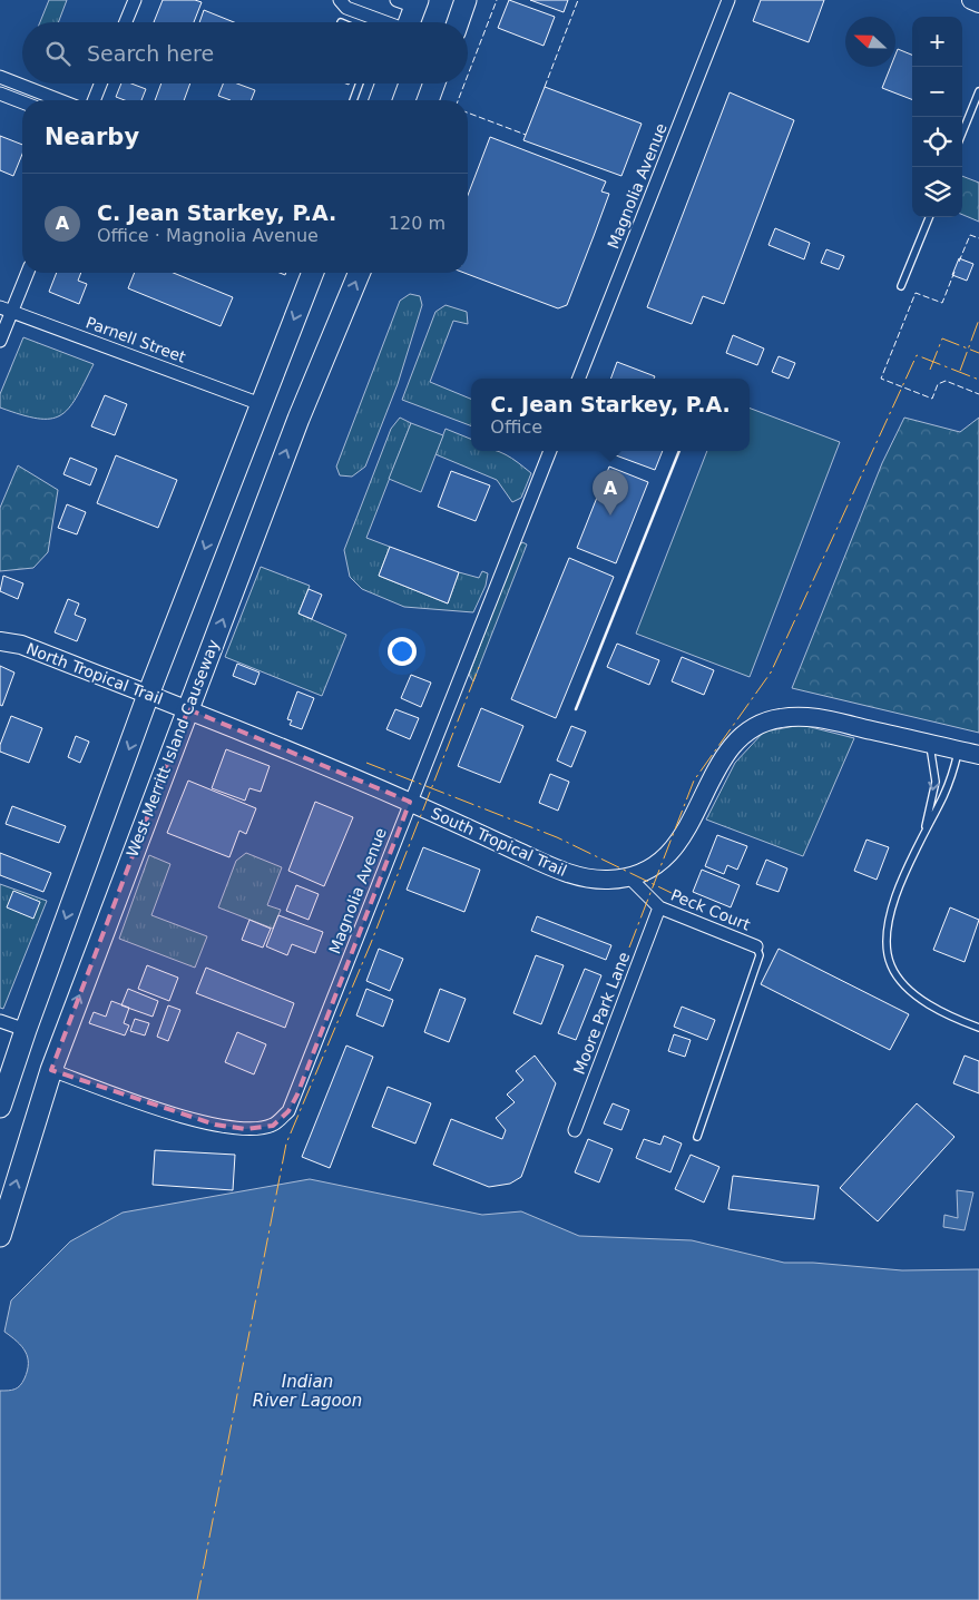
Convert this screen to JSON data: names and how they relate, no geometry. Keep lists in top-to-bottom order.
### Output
{
  "streets": {
    "main road": ["West Merritt Island Causeway"],
    "street": [
      "Magnolia Avenue",
      "Parnell Street",
      "North Tropical Trail",
      "South Tropical Trail",
      "Peck Court",
      "Moore Park Lane"
    ]
  },
  "crossings": [
    ["Magnolia Avenue", "West Merritt Island Causeway"],
    ["Magnolia Avenue", "South Tropical Trail"],
    ["North Tropical Trail", "West Merritt Island Causeway"],
    ["North Tropical Trail", "South Tropical Trail"],
    ["West Merritt Island Causeway", "South Tropical Trail"],
    ["South Tropical Trail", "Peck Court"],
    ["Peck Court", "Moore Park Lane"]
  ],
  "water": ["Indian River Lagoon"],
  "north": "left",
  "page": {
    "map_buttons": ["+", "−"],
    "search": "Search here",
    "heading": "Nearby",
    "list": [
      {
        "mark": "A",
        "name": "C. Jean Starkey, P.A.",
        "note": "Office · Magnolia Avenue",
        "value": "120 m"
      }
    ],
    "popup": ["C. Jean Starkey, P.A.", "Office"],
    "pins": "A"
  }
}
